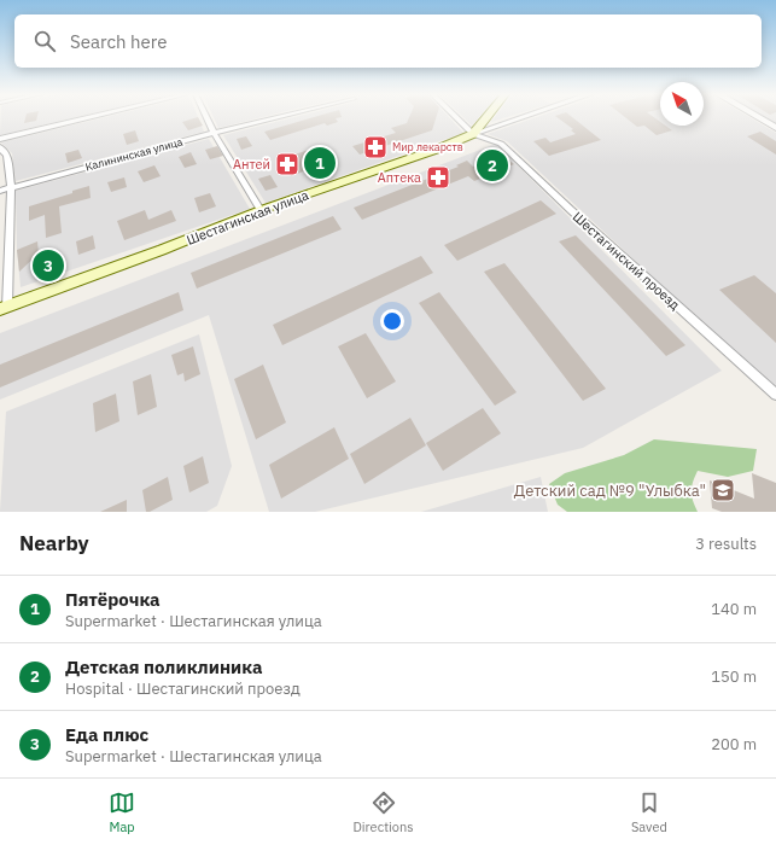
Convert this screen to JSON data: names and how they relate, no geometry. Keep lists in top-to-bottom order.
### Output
{
  "streets": {
    "main road": ["Шестагинская улица"],
    "street": ["Калининская улица", "Шестагинский проезд"]
  },
  "crossings": [
    ["Шестагинская улица", "Шестагинский проезд"]
  ],
  "places": {
    "pharmacy": ["Мир лекарств", "Антей", "Аптека"],
    "school or university": ["Детский сад №9 \"Улыбка\""]
  },
  "north": "top left",
  "page": {
    "search": "Search here",
    "pins": ["1", "2", "3"],
    "heading": ["Nearby", "3 results"],
    "list": [
      {
        "mark": "1",
        "name": "Пятёрочка",
        "note": "Supermarket · Шестагинская улица",
        "value": "140 m"
      },
      {
        "mark": "2",
        "name": "Детская поликлиника",
        "note": "Hospital · Шестагинский проезд",
        "value": "150 m"
      },
      {
        "mark": "3",
        "name": "Еда плюс",
        "note": "Supermarket · Шестагинская улица",
        "value": "200 m"
      }
    ],
    "nav": ["Map", "Directions", "Saved"]
  }
}
